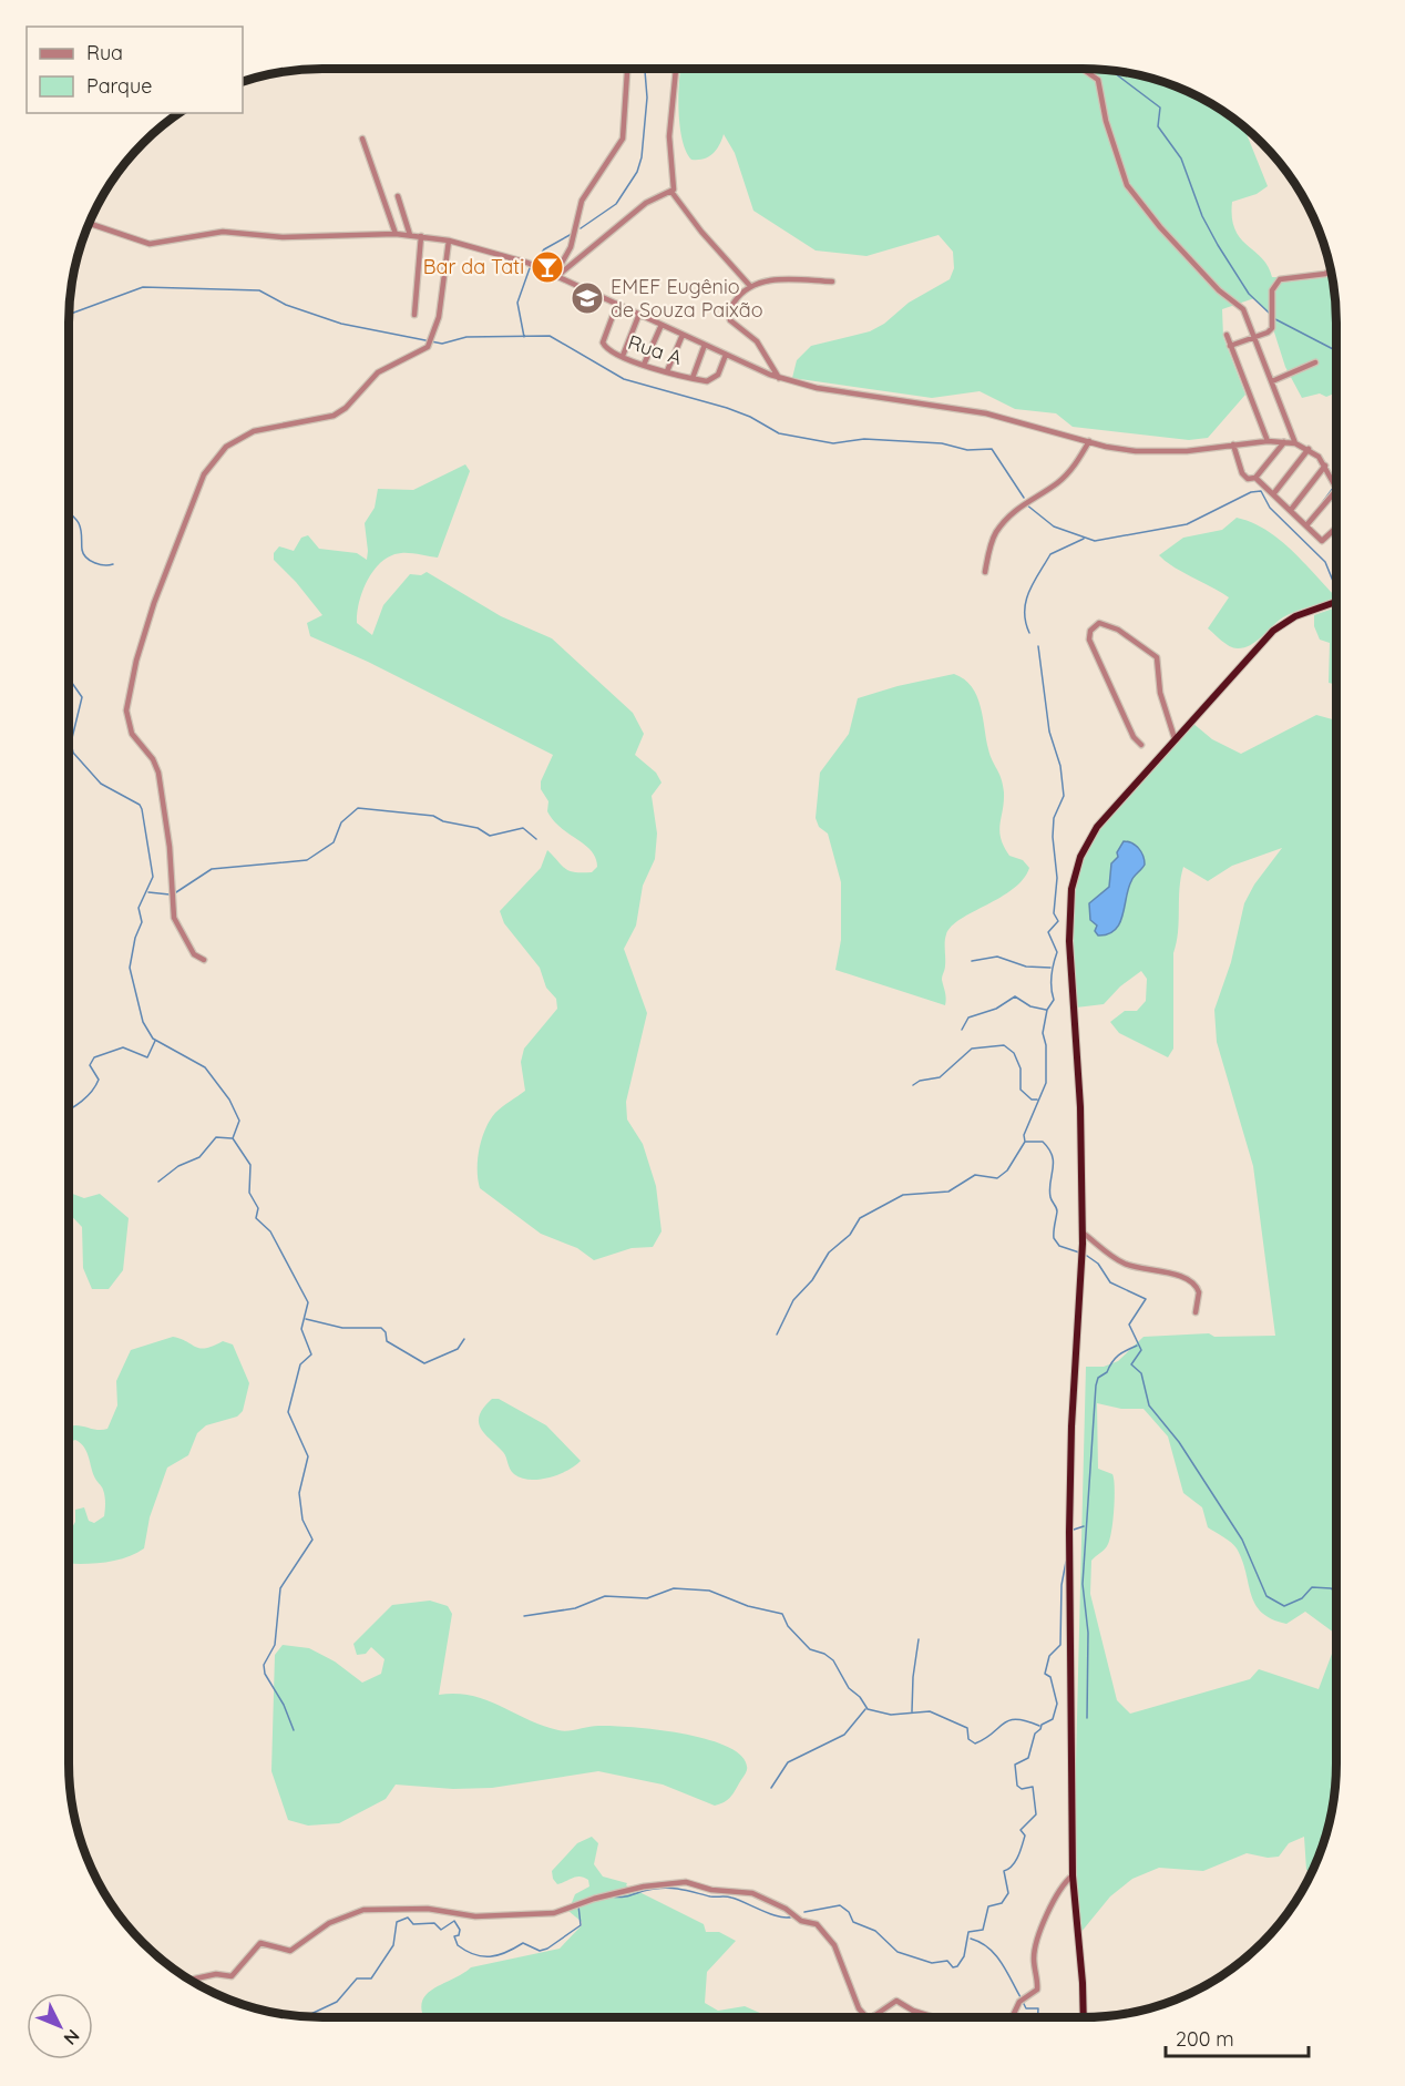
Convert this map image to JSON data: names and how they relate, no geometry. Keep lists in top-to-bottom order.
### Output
{
  "streets": {
    "street": ["Rua A"]
  },
  "places": {
    "bar": ["Bar da Tati"],
    "school or university": ["EMEF Eugênio de Souza Paixão"]
  },
  "legend": ["Rua", "Parque"],
  "scale_bar": "200 m",
  "north": "bottom right"
}
